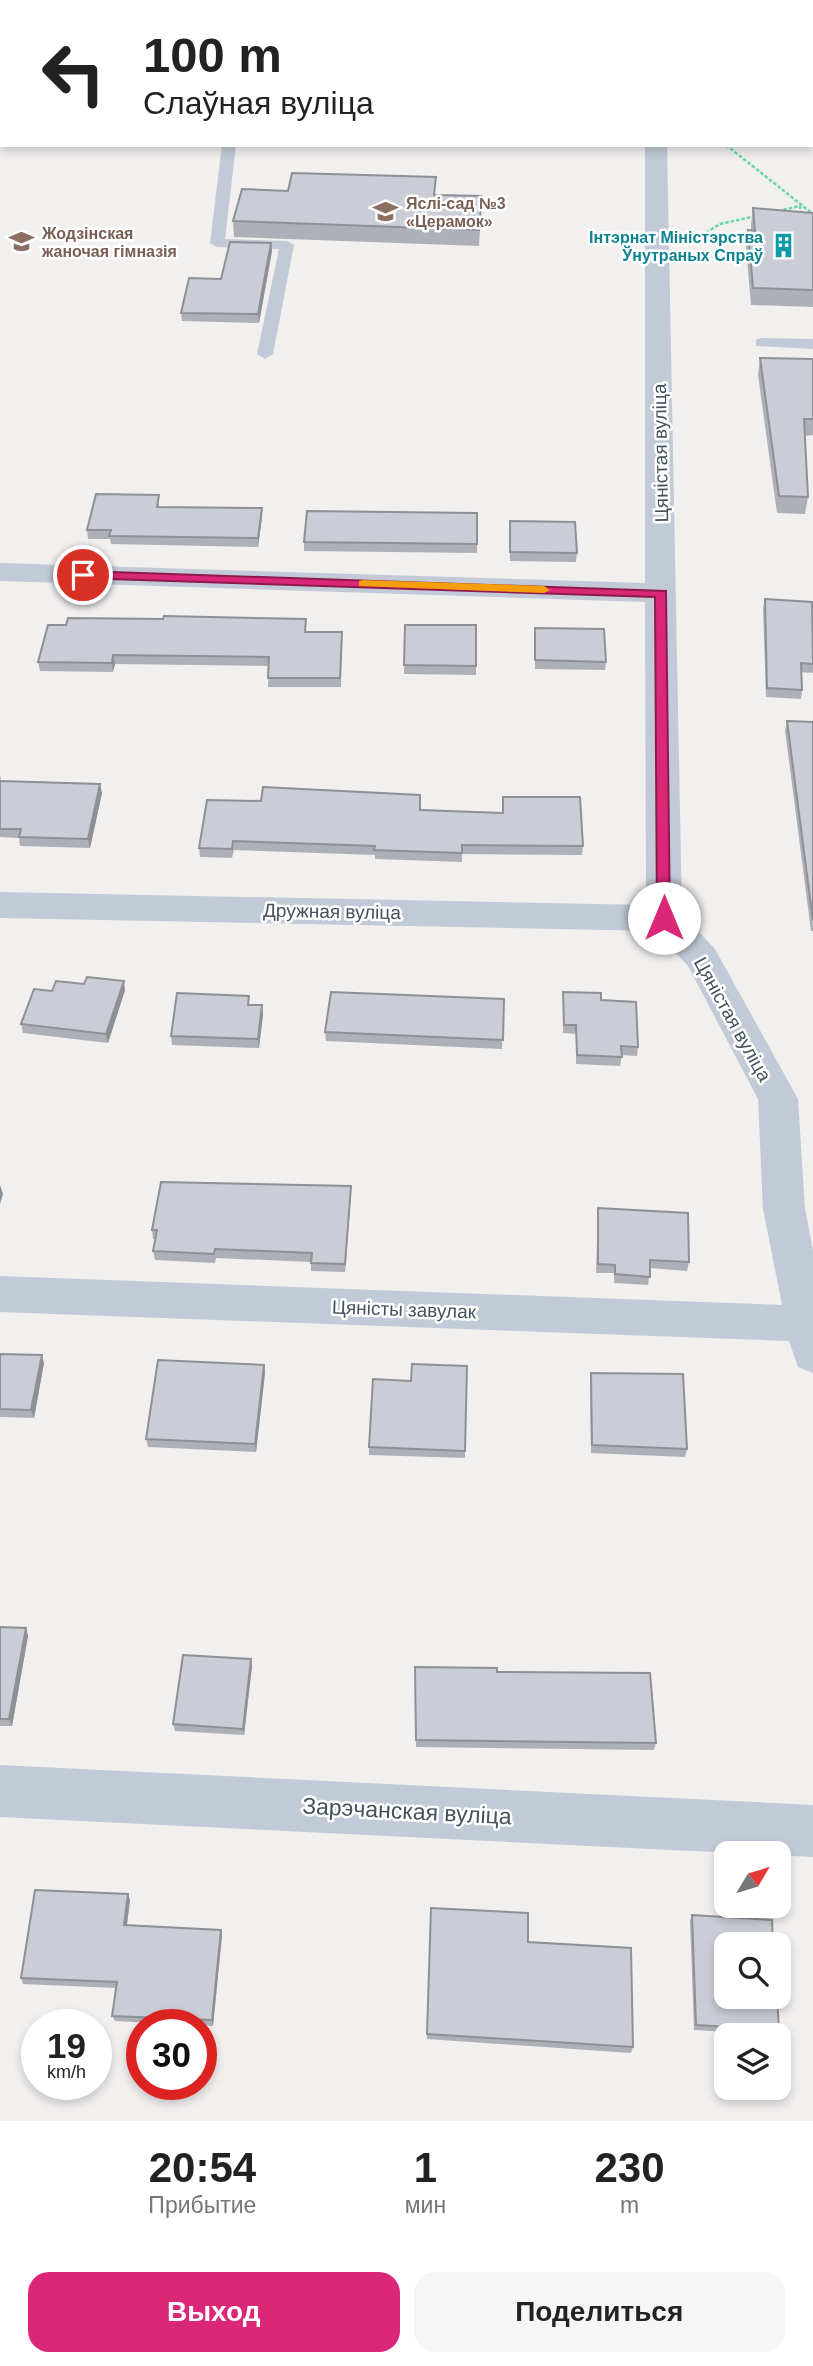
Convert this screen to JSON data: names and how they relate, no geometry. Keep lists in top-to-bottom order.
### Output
{
  "streets": {
    "street": [
      "Цяністая вуліца",
      "Дружная вуліца",
      "Цяністы завулак",
      "Зарэчанская вуліца"
    ]
  },
  "crossings": [
    ["Цяністая вуліца", "Дружная вуліца"],
    ["Цяністая вуліца", "Цяністы завулак"]
  ],
  "places": {
    "school or university": ["Яслі-сад №3 «Церамок»", "Жодзінская жаночая гімназія"],
    "building": ["Інтэрнат Міністэрства Ўнутраных Спраў"]
  },
  "north": "top right",
  "page": {
    "turn": ["100 m", "Слаўная вуліца"],
    "speed": "19 km/h",
    "limit": "30",
    "eta": [
      "20:54",
      "Прибытие",
      "1",
      "мин",
      "230",
      "m"
    ],
    "buttons": ["Выход", "Поделиться"]
  }
}
